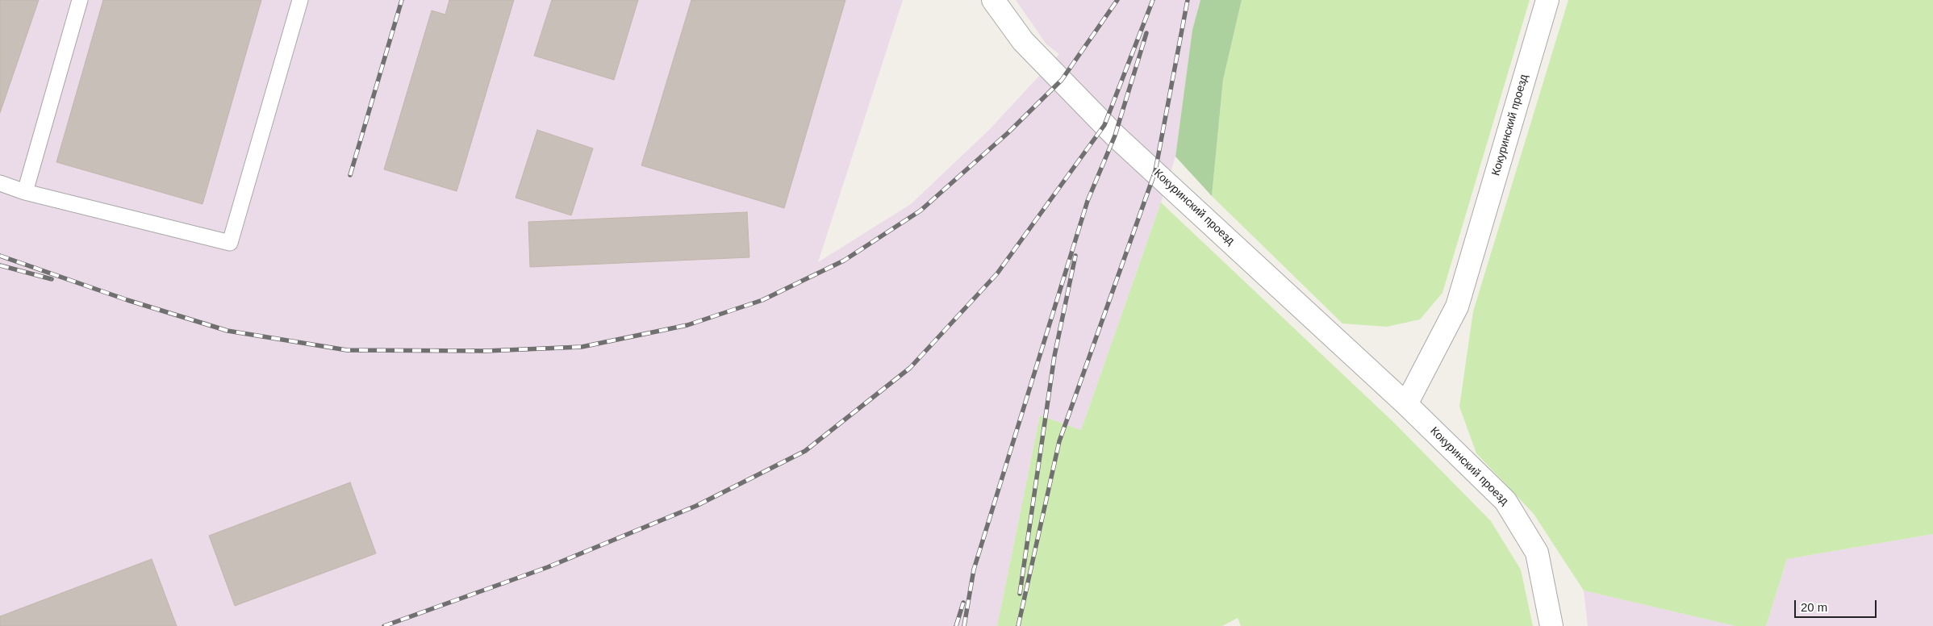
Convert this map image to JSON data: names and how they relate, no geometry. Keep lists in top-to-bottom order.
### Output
{
  "streets": {
    "street": ["Кокуринский проезд"]
  },
  "scale_bar": "20 m"
}
